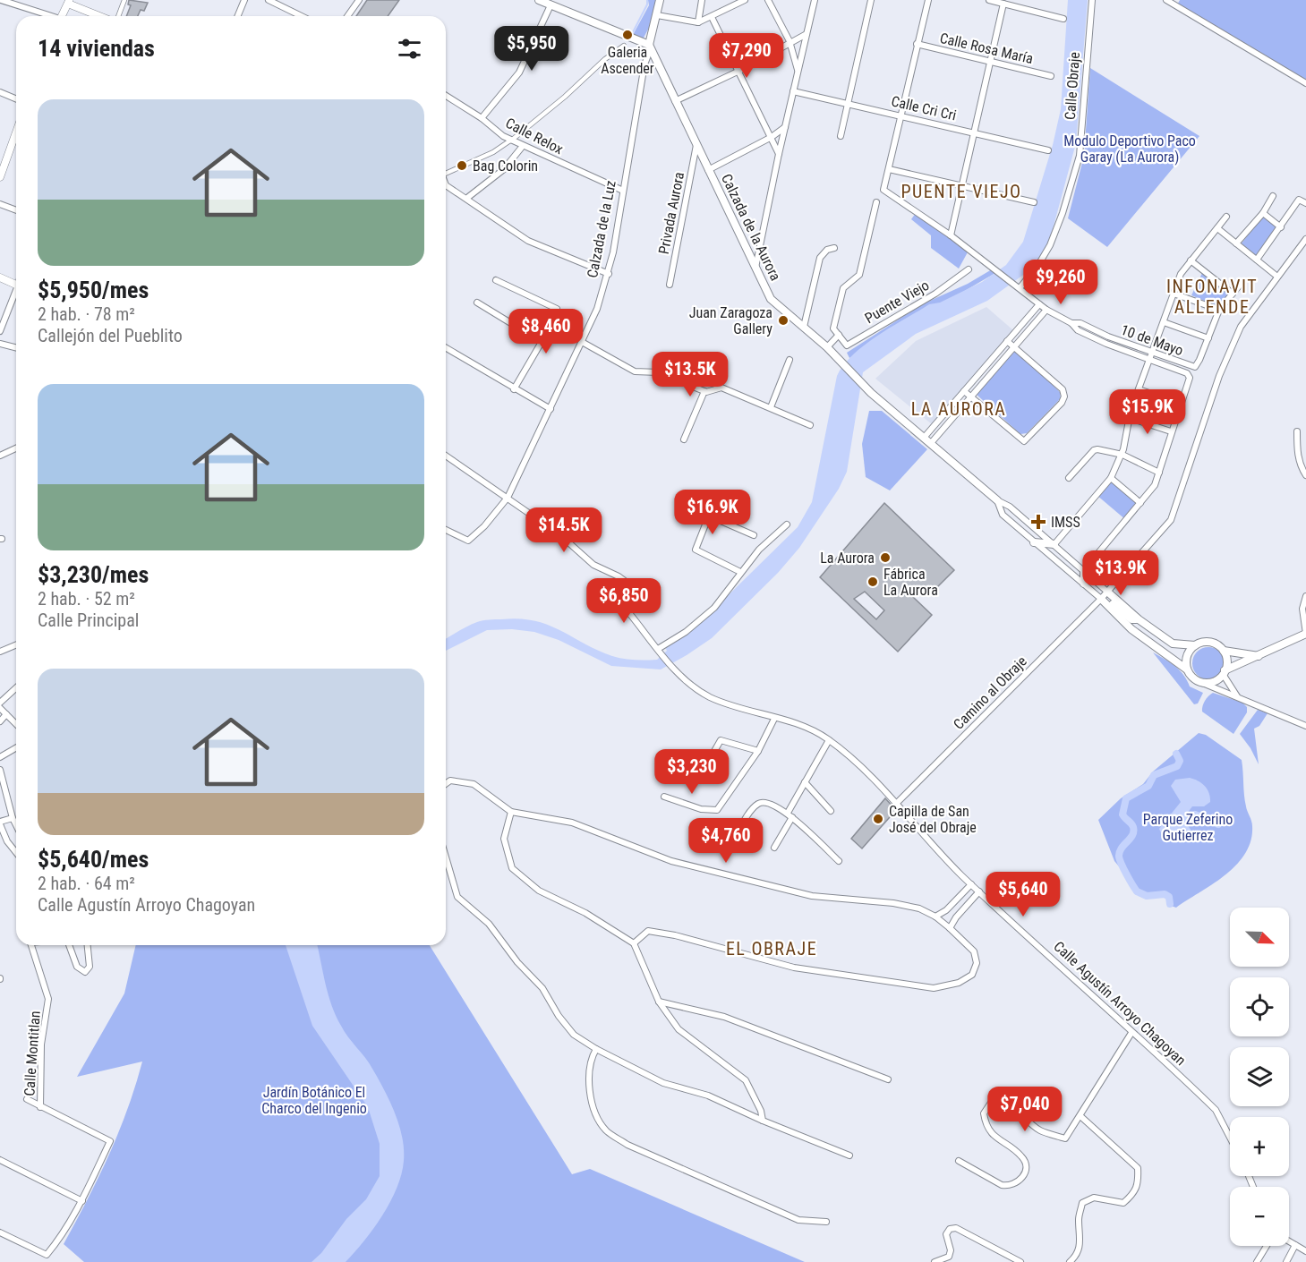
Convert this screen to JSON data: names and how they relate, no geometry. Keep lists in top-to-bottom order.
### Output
{
  "streets": {
    "main road": ["Calzada de la Aurora", "Calzada de la Luz"],
    "street": [
      "Calle Rosa María",
      "Calle Obraje",
      "Calle Cri Cri",
      "Calle Relox",
      "Privada Aurora",
      "Puente Viejo",
      "10 de Mayo",
      "Camino al Obraje",
      "Calle Agustín Arroyo Chagoyan",
      "Calle Montitlan"
    ]
  },
  "crossings": [
    ["Calle Obraje", "10 de Mayo"],
    ["Calle Relox", "Calzada de la Luz"],
    ["Privada Aurora", "Calzada de la Aurora"],
    ["Calzada de la Aurora", "Calzada de la Luz"],
    ["Calzada de la Luz", "Calle Agustín Arroyo Chagoyan"],
    ["Camino al Obraje", "Calle Agustín Arroyo Chagoyan"]
  ],
  "districts": [
    "PUENTE VIEJO",
    "INFONAVIT ALLENDE",
    "LA AURORA",
    "EL OBRAJE"
  ],
  "parks": ["Modulo Deportivo Paco Garay (La Aurora)", "Parque Zeferino Gutierrez", "Jardín Botánico El Charco del Ingenio"],
  "places": {
    "other": [
      "Galeria Ascender",
      "Bag Colorin",
      "Juan Zaragoza Gallery",
      "La Aurora",
      "Fábrica La Aurora",
      "Capilla de San José del Obraje"
    ],
    "health": ["IMSS"]
  },
  "north": "bottom right",
  "page": {
    "heading": "14 viviendas",
    "price": [
      "$5,950",
      "$7,290",
      "$9,260",
      "$8,460",
      "$13.5K",
      "$15.9K",
      "$16.9K",
      "$14.5K",
      "$13.9K",
      "$6,850",
      "$3,230",
      "$4,760",
      "$5,640",
      "$7,040"
    ],
    "list": [
      {
        "name": "$5,950/mes",
        "note": "2 hab. · 78 m² · Callejón del Pueblito"
      },
      {
        "name": "$3,230/mes",
        "note": "2 hab. · 52 m² · Calle Principal"
      },
      {
        "name": "$5,640/mes",
        "note": "2 hab. · 64 m² · Calle Agustín Arroyo Chagoyan"
      }
    ],
    "map_buttons": ["+", "−"]
  }
}
